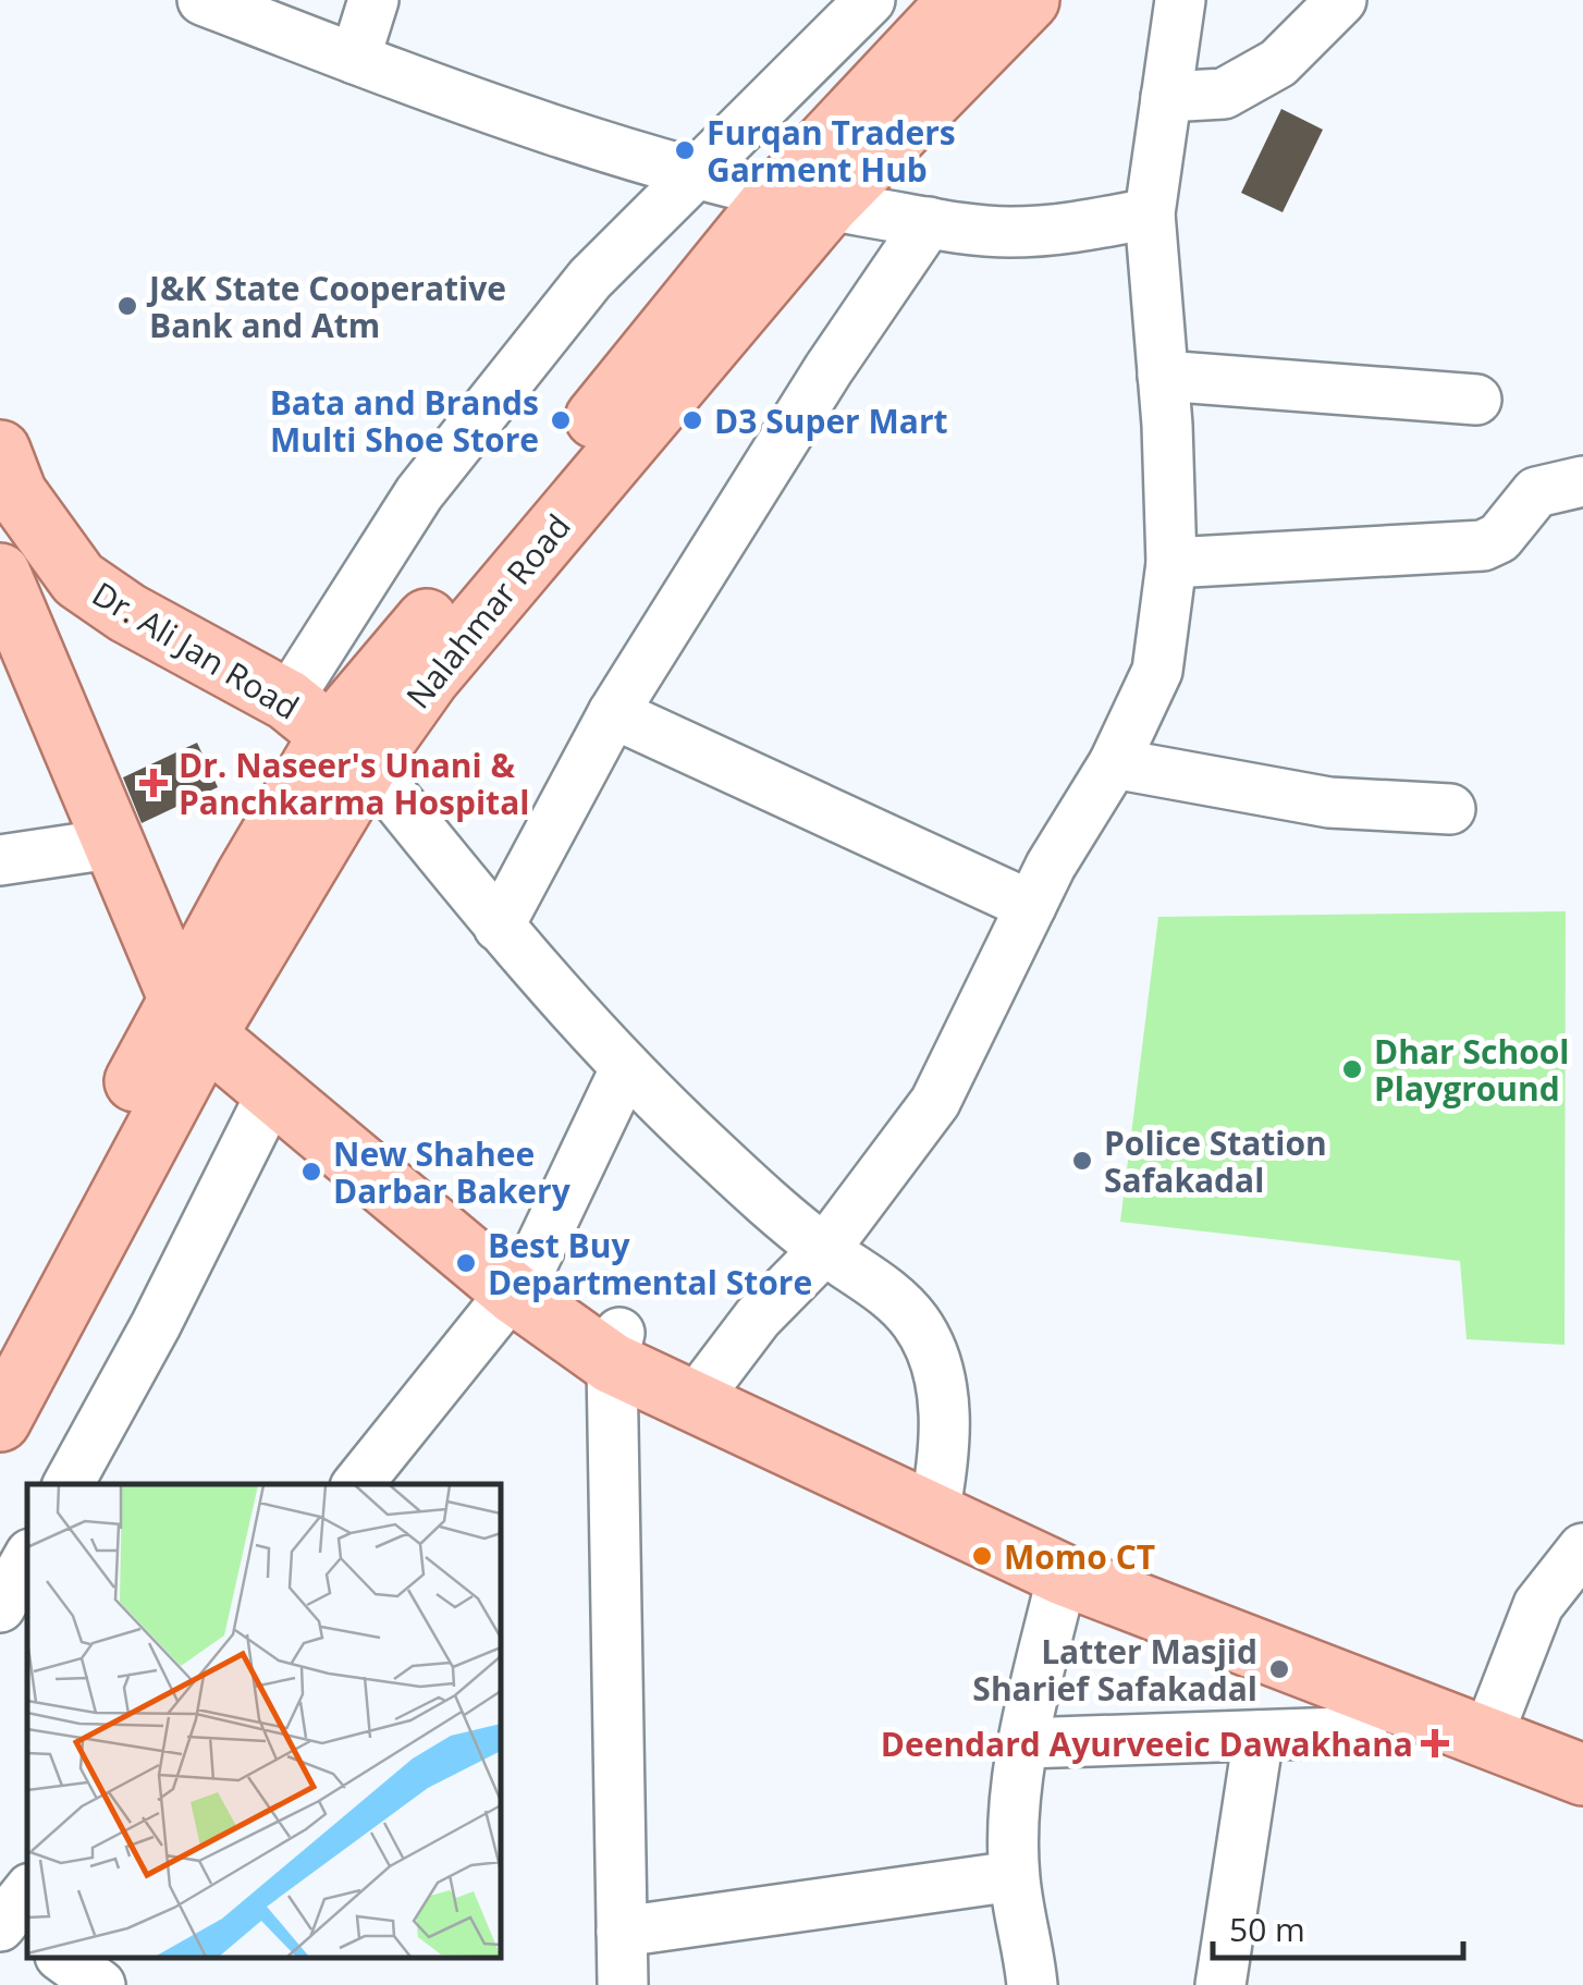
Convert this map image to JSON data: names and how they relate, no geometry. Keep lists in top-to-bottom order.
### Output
{
  "streets": {
    "main road": ["Nalahmar Road", "Dr. Ali Jan Road"]
  },
  "crossings": [
    ["Nalahmar Road", "Dr. Ali Jan Road"]
  ],
  "places": {
    "other": [
      "Furqan Traders Garment Hub",
      "J&K State Cooperative Bank and Atm",
      "Bata and Brands Multi Shoe Store",
      "D3 Super Mart",
      "Dhar School Playground",
      "Police Station Safakadal",
      "New Shahee Darbar Bakery",
      "Best Buy Departmental Store",
      "Momo CT",
      "Latter Masjid Sharief Safakadal"
    ],
    "health": ["Dr. Naseer's Unani & Panchkarma Hospital", "Deendard Ayurveeic Dawakhana"]
  },
  "scale_bar": "50 m"
}
